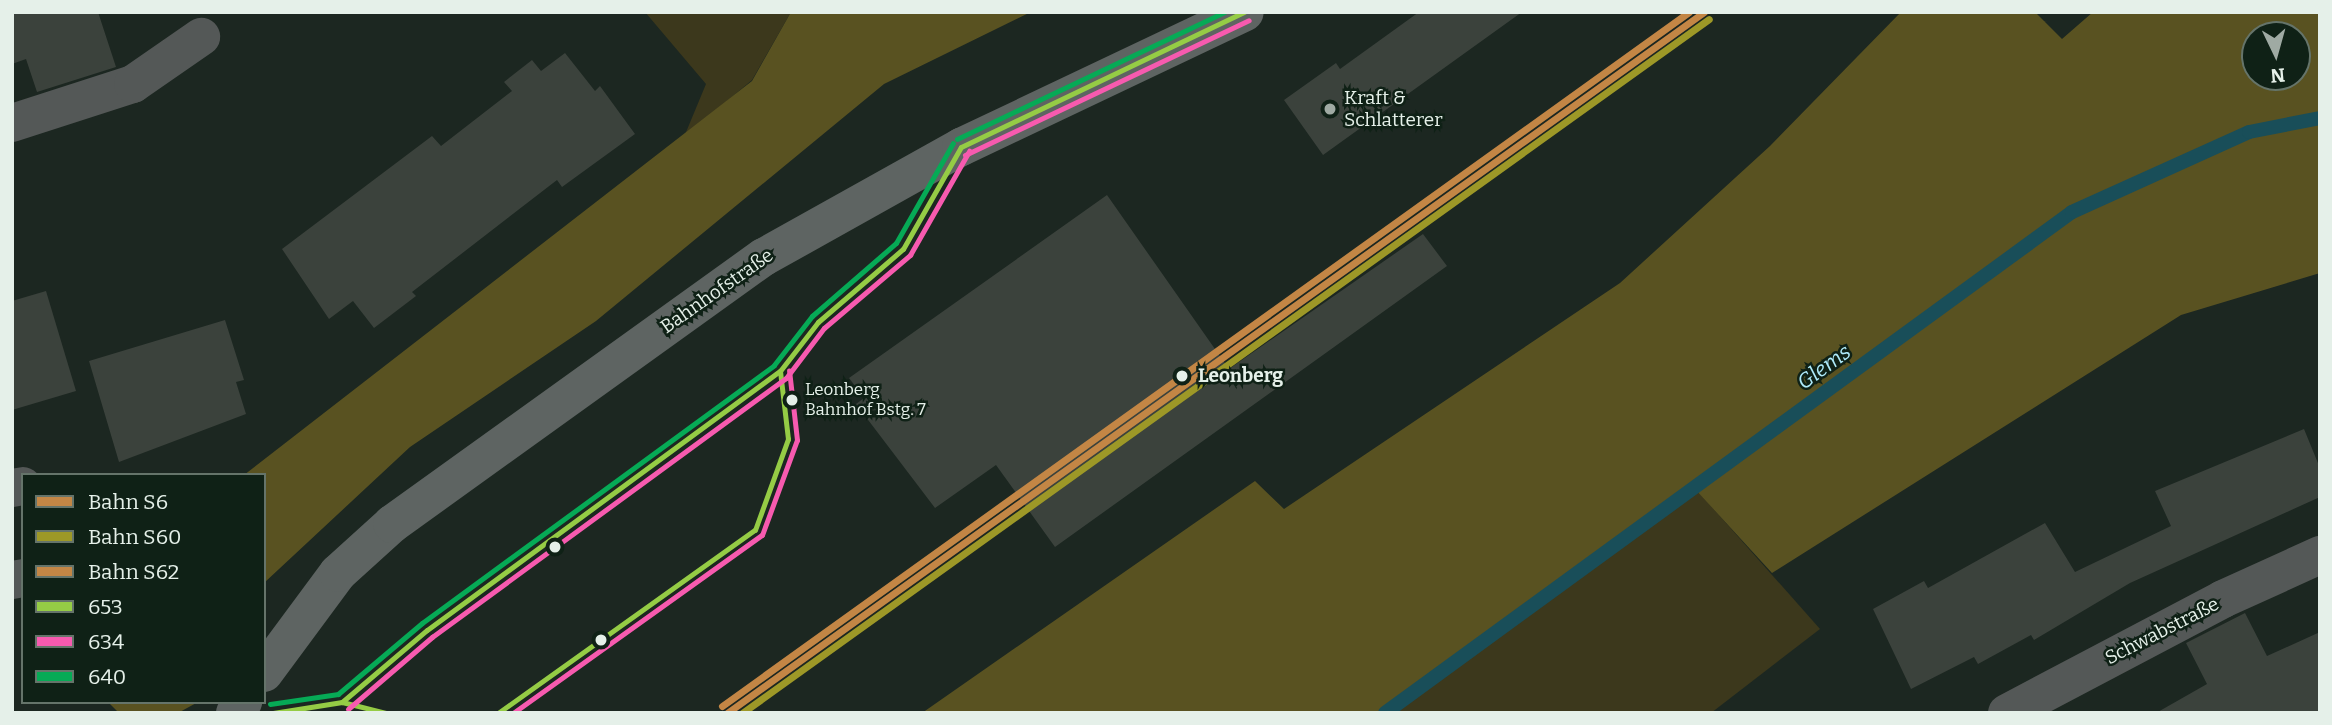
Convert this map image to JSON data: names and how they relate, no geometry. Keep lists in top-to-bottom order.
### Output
{
  "streets": {
    "street": ["Bahnhofstraße", "Schwabstraße"]
  },
  "water": ["Glems"],
  "places": ["Kraft & Schlatterer", "Leonberg", "Leonberg Bahnhof Bstg. 7"],
  "lines": [
    "rail line S6",
    "rail line S62",
    "transit line 653",
    "transit line 640",
    "rail line S60",
    "transit line 634"
  ],
  "legend": [
    "Bahn S6",
    "Bahn S60",
    "Bahn S62",
    "653",
    "634",
    "640"
  ],
  "north": "bottom"
}
